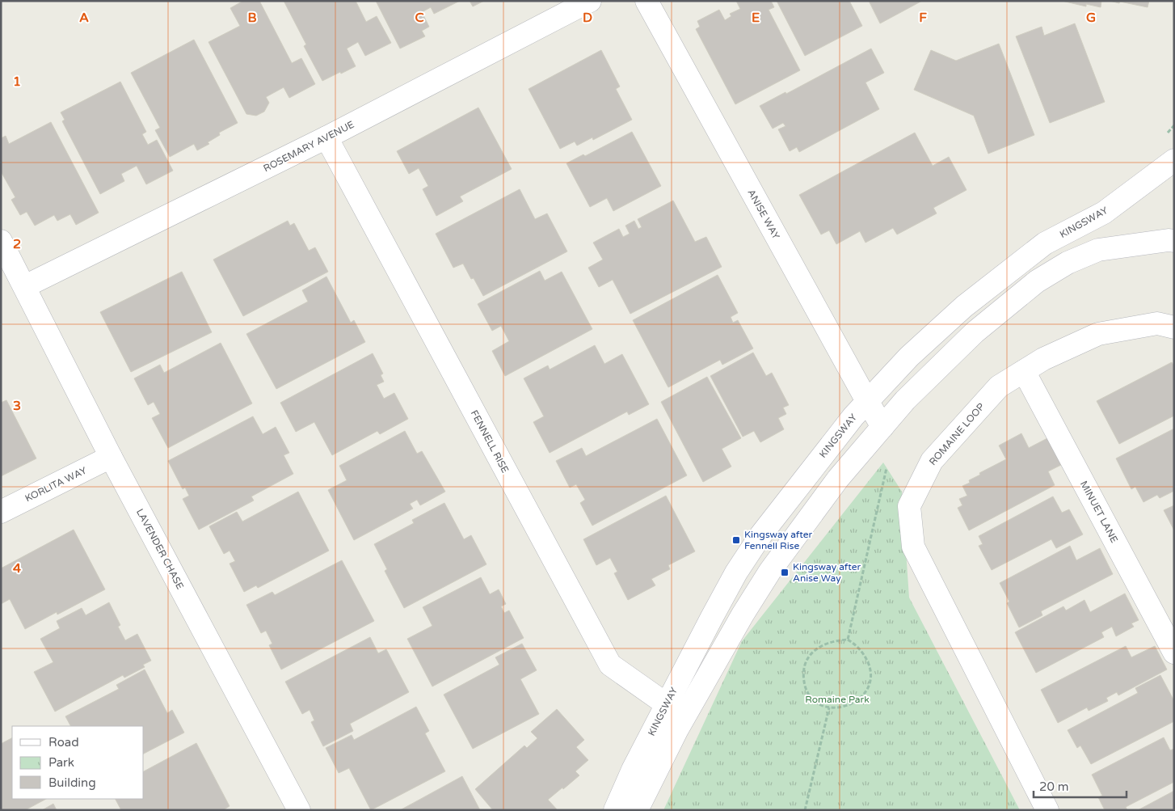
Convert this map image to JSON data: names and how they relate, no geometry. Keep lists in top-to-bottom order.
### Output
{
  "streets": {
    "street": [
      "ROSEMARY AVENUE",
      "ANISE WAY",
      "KINGSWAY",
      "ROMAINE LOOP",
      "FENNELL RISE",
      "KORLITA WAY",
      "MINUET LANE",
      "LAVENDER CHASE"
    ]
  },
  "crossings": [
    ["ROSEMARY AVENUE", "FENNELL RISE"],
    ["ROSEMARY AVENUE", "LAVENDER CHASE"],
    ["ANISE WAY", "KINGSWAY"],
    ["KINGSWAY", "FENNELL RISE"],
    ["ROMAINE LOOP", "MINUET LANE"],
    ["KORLITA WAY", "LAVENDER CHASE"]
  ],
  "parks": ["Romaine Park"],
  "places": {
    "transit": ["Kingsway after Fennell Rise", "Kingsway after Anise Way"]
  },
  "legend": ["Road", "Park", "Building"],
  "scale_bar": "20 m",
  "grid": {
    "columns": [
      "A",
      "B",
      "C",
      "D",
      "E",
      "F",
      "G"
    ],
    "rows": [
      "1",
      "2",
      "3",
      "4"
    ]
  }
}
